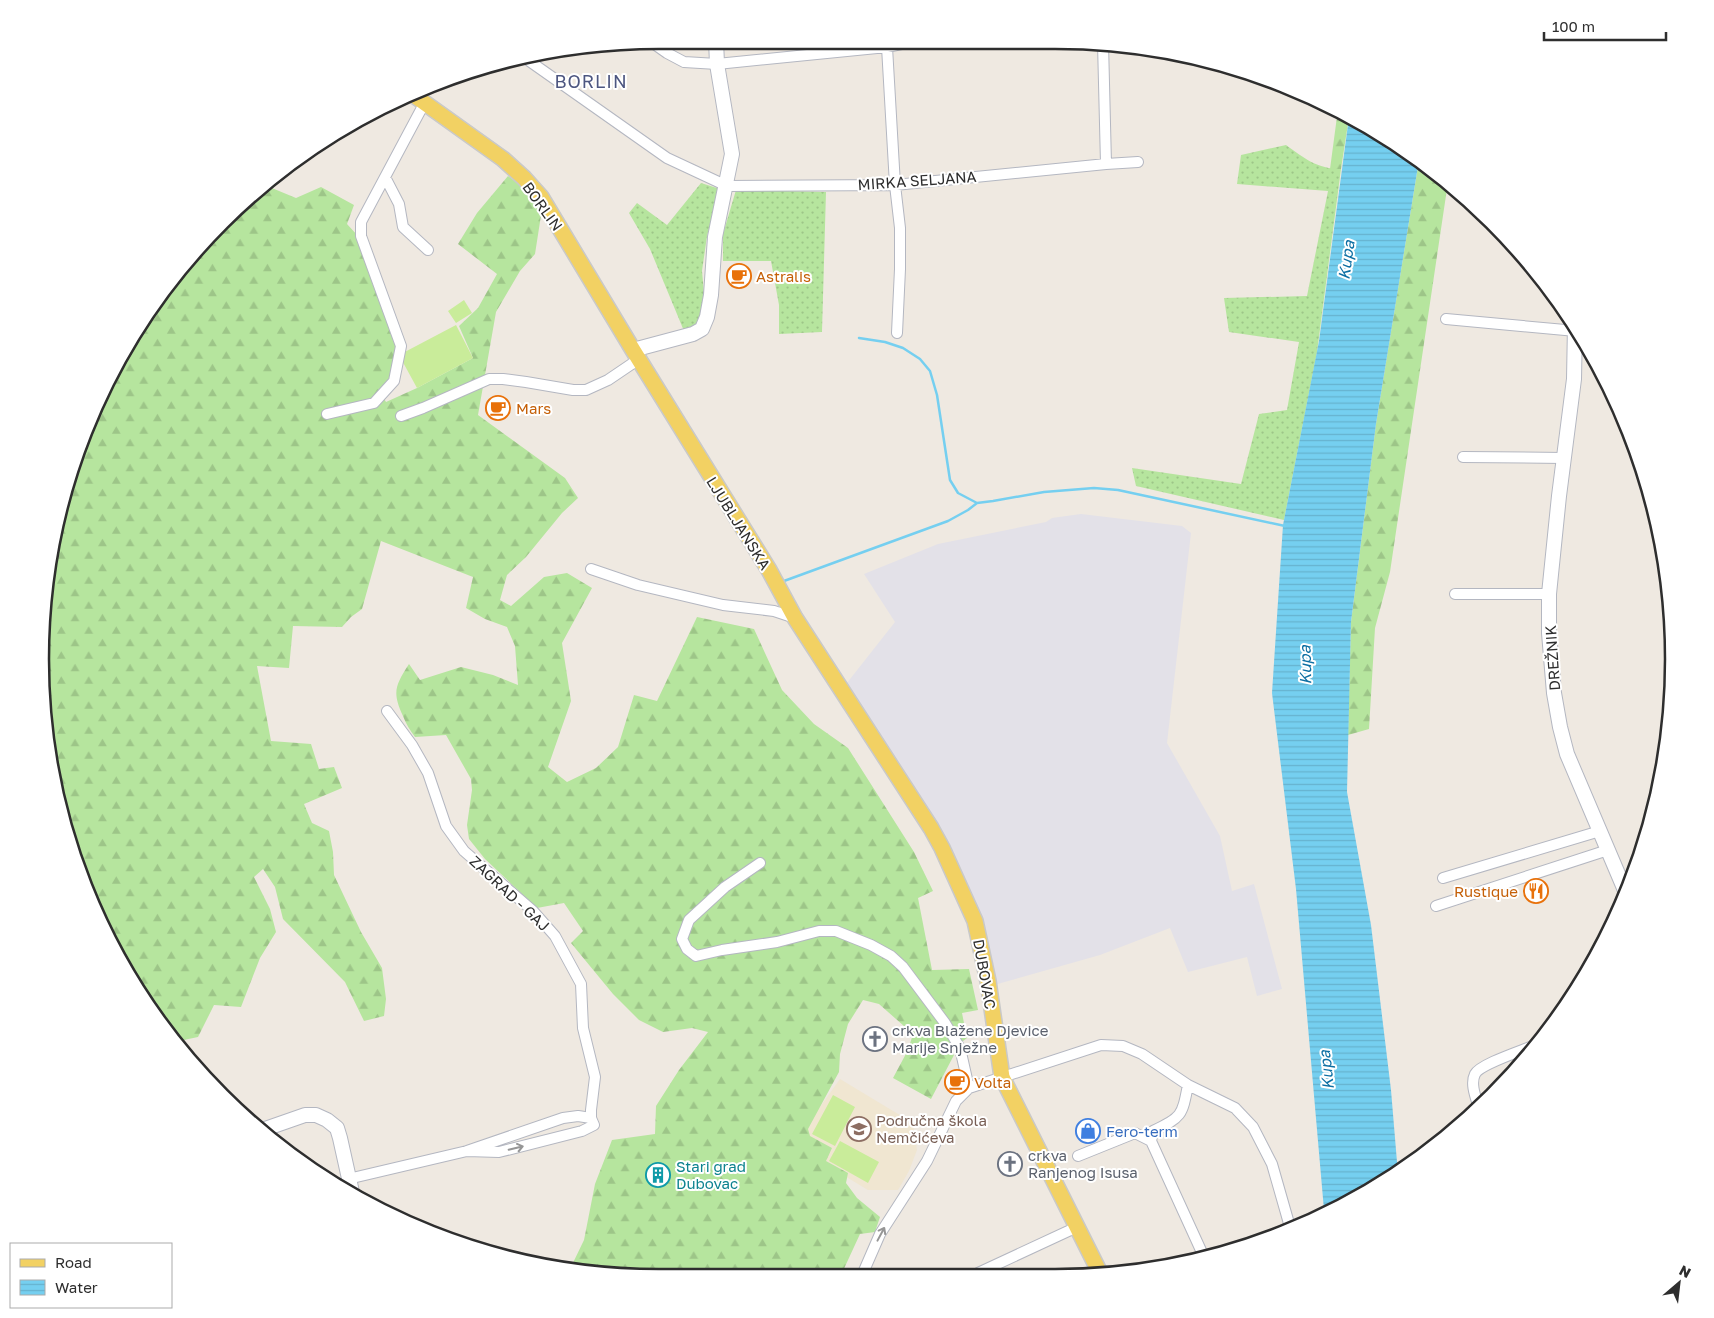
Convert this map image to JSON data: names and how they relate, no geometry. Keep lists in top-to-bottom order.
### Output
{
  "streets": {
    "main road": ["BORLIN", "LJUBLJANSKA", "DUBOVAC"],
    "street": ["MIRKA SELJANA", "DREŽNIK", "ZAGRAD - GAJ"]
  },
  "crossings": [
    ["BORLIN", "LJUBLJANSKA"],
    ["LJUBLJANSKA", "DUBOVAC"]
  ],
  "districts": ["BORLIN"],
  "water": ["Kupa"],
  "places": {
    "cafe": ["Astralis", "Mars", "Volta"],
    "restaurant": ["Rustique"],
    "church": ["crkva Blažene Djevice Marije Snježne", "crkva Ranjenog Isusa"],
    "school or university": ["Područna škola Nemčićeva"],
    "shop": ["Fero-term"],
    "building": ["Stari grad Dubovac"]
  },
  "legend": ["Road", "Water"],
  "scale_bar": "100 m",
  "north": "top right"
}
